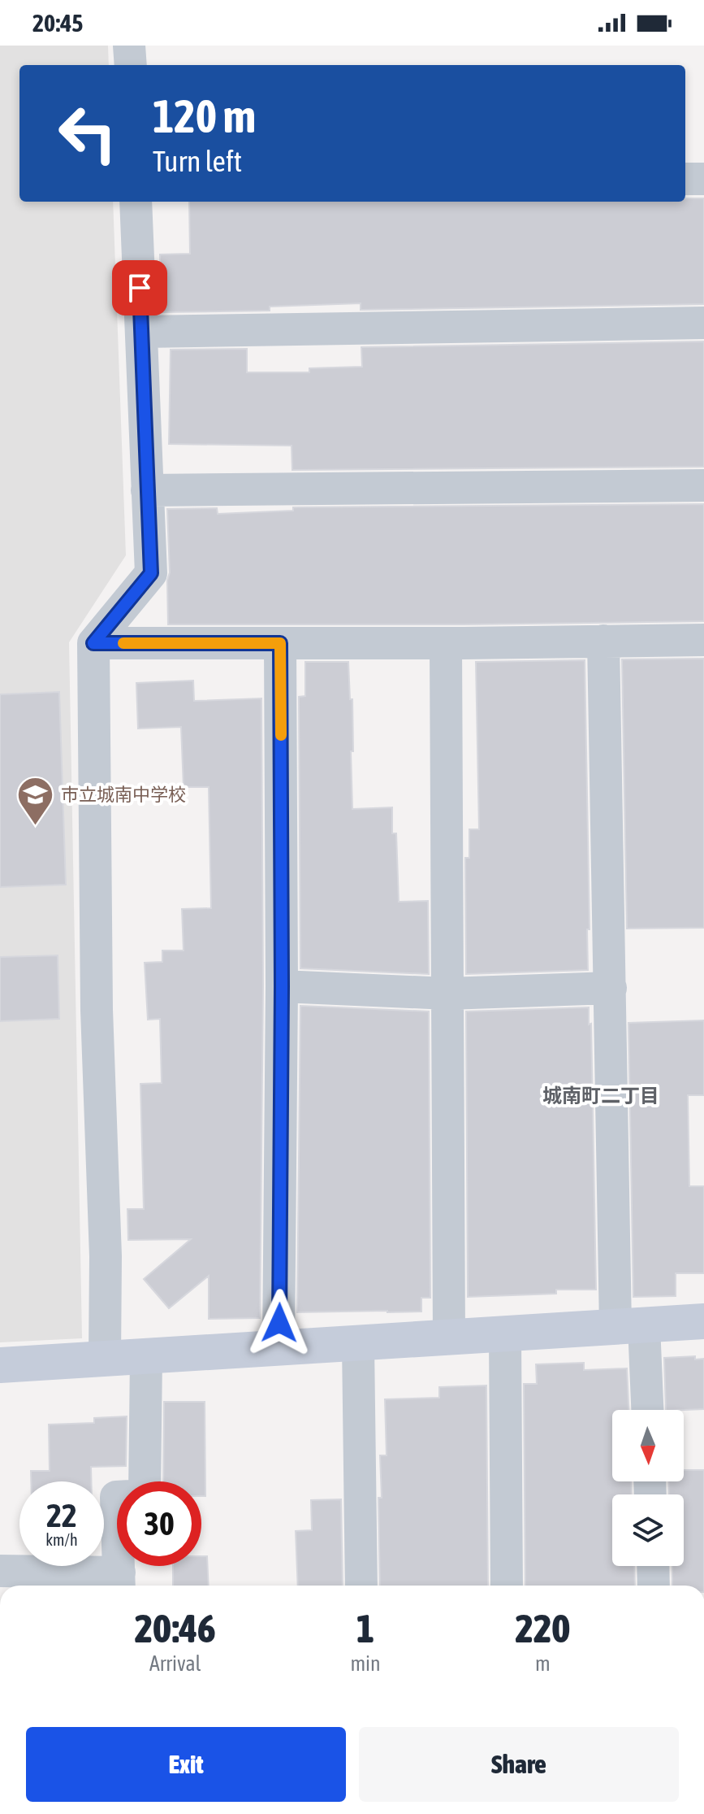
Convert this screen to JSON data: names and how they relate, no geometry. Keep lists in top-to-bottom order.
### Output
{
  "districts": ["城南町二丁目"],
  "places": {
    "school or university": ["市立城南中学校"]
  },
  "north": "bottom",
  "page": {
    "status": "20:45",
    "turn": ["120 m", "Turn left"],
    "speed": "22 km/h",
    "limit": "30",
    "eta": [
      "20:46",
      "Arrival",
      "1",
      "min",
      "220",
      "m"
    ],
    "buttons": ["Exit", "Share"]
  }
}
